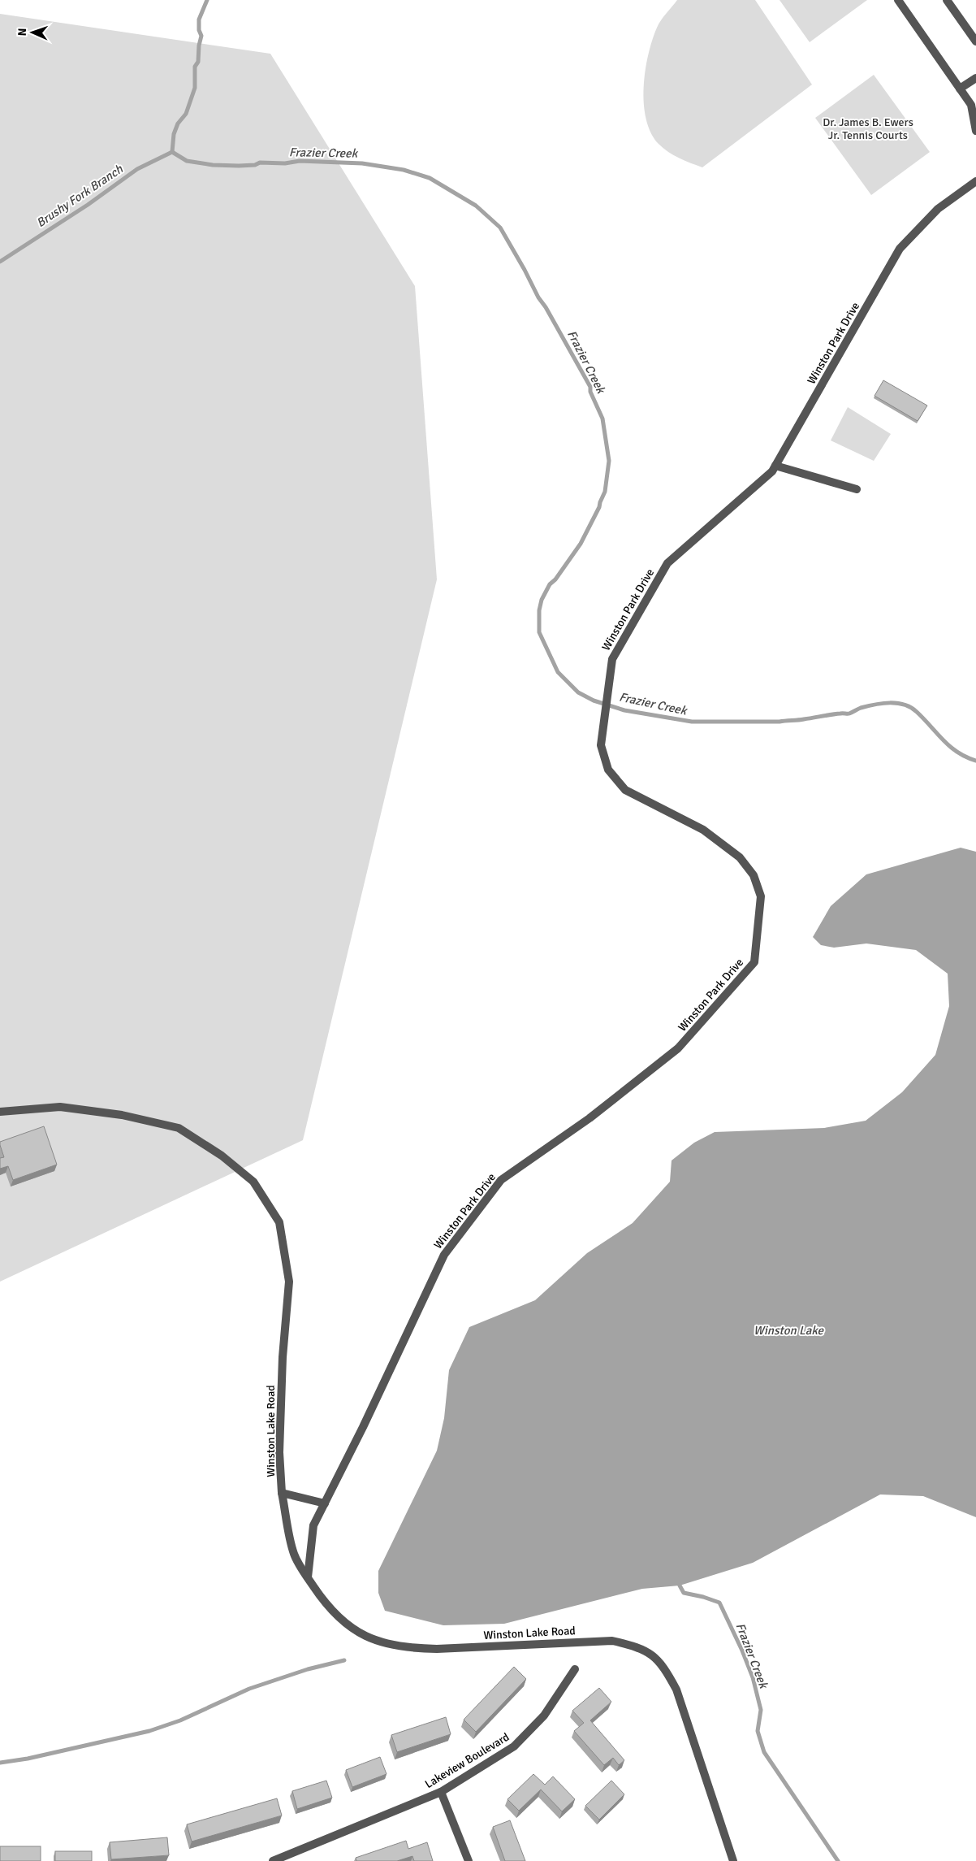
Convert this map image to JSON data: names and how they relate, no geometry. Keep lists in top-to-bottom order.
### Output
{
  "streets": {
    "street": ["Winston Park Drive", "Winston Lake Road", "Lakeview Boulevard"]
  },
  "crossings": [
    ["Winston Park Drive", "Winston Lake Road"]
  ],
  "water": ["Frazier Creek", "Brushy Fork Branch", "Winston Lake"],
  "parks": ["Dr. James B. Ewers Jr. Tennis Courts"],
  "north": "left"
}
